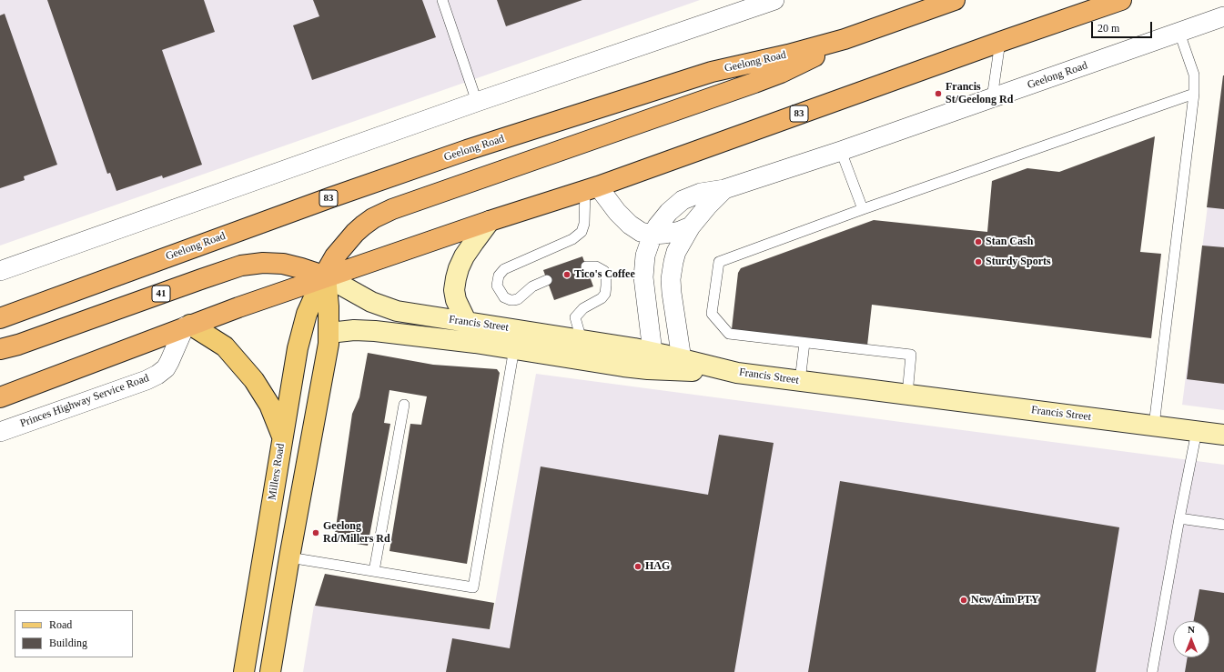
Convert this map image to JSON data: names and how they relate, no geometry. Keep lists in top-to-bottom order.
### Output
{
  "streets": {
    "highway": ["Geelong Road", "83", "41"],
    "main road": ["Francis Street", "Millers Road"],
    "street": ["Princes Highway Service Road"]
  },
  "crossings": [
    ["Geelong Road", "Francis Street"],
    ["83", "41"],
    ["83", "Francis Street"],
    ["83", "Princes Highway Service Road"],
    ["83", "Millers Road"],
    ["41", "Francis Street"],
    ["41", "Millers Road"],
    ["Francis Street", "Millers Road"]
  ],
  "places": [
    "Francis St/Geelong Rd",
    "Stan Cash",
    "Sturdy Sports",
    "Tico's Coffee",
    "Geelong Rd/Millers Rd",
    "HAG",
    "New Aim PTY"
  ],
  "legend": ["Road", "Building"],
  "scale_bar": "20 m",
  "north": "top"
}
